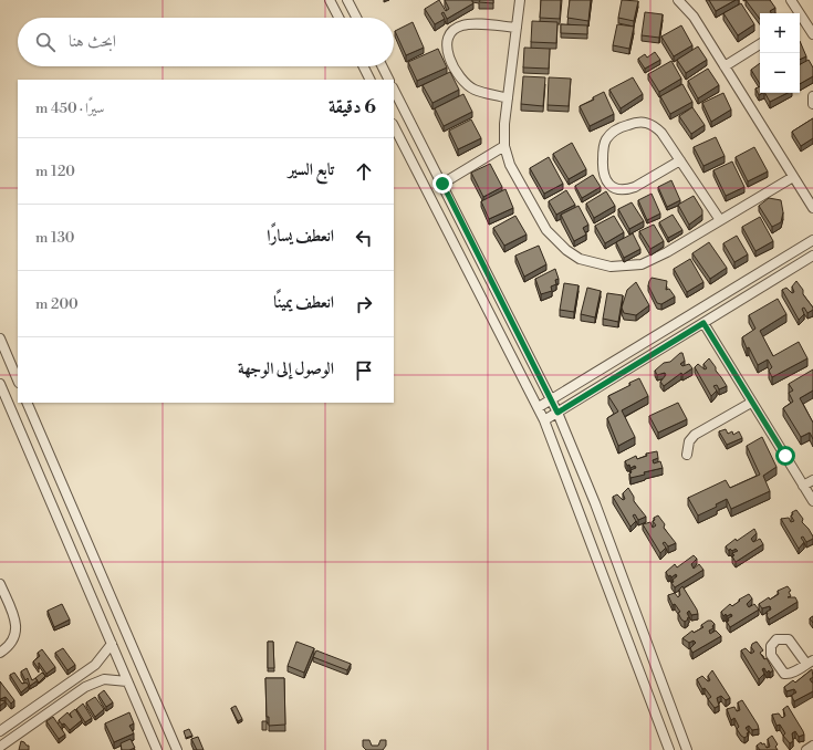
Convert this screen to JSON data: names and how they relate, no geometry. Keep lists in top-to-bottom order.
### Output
{
  "page": {
    "map_buttons": ["+", "−"],
    "search": "ابحث هنا",
    "heading": ["6 دقيقة", "سيرًا · 450 m"],
    "list": [
      ["تابع السير", "120 m"],
      ["انعطف يسارًا", "130 m"],
      ["انعطف يمينًا", "200 m"],
      "الوصول إلى الوجهة"
    ]
  }
}
